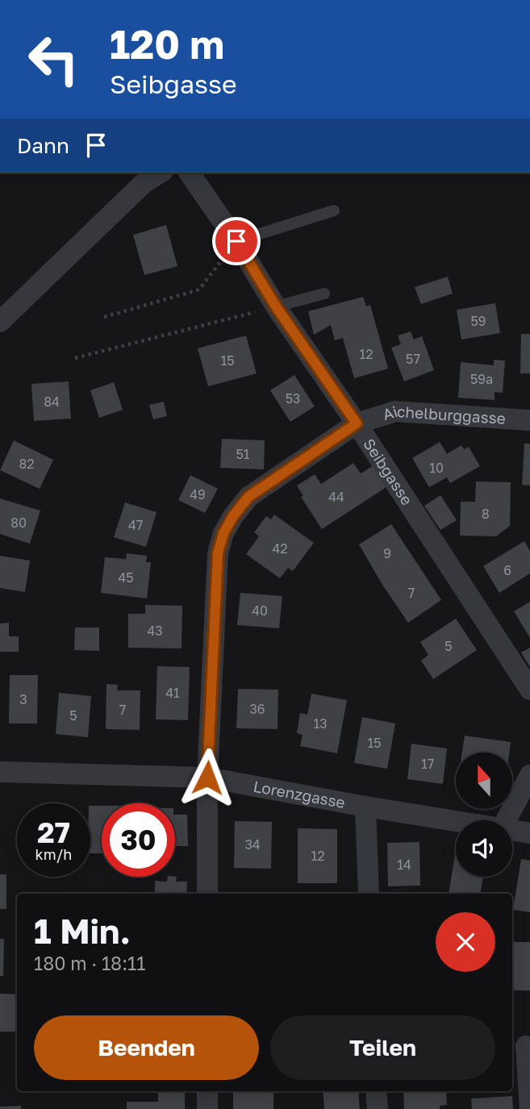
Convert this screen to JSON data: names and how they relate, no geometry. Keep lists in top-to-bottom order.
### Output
{
  "streets": {
    "street": ["Aichelburggasse", "Seibgasse", "Lorenzgasse"]
  },
  "crossings": [
    ["Aichelburggasse", "Seibgasse"],
    ["Aichelburggasse", "Lorenzgasse"]
  ],
  "house_numbers": [
    "59",
    "12",
    "57",
    "15",
    "59a",
    "53",
    "84",
    "51",
    "82",
    "10",
    "49",
    "44",
    "8",
    "80",
    "47",
    "42",
    "9",
    "6",
    "45",
    "7",
    "40",
    "43",
    "5",
    "41",
    "3",
    "36",
    "7",
    "5",
    "13",
    "15",
    "17",
    "34",
    "12",
    "14"
  ],
  "north": "top",
  "page": {
    "turn": ["120 m", "Seibgasse"],
    "then": "Dann",
    "speed": "27 km/h",
    "limit": "30",
    "heading": ["1 Min.", "180 m · 18:11"],
    "buttons": ["Beenden", "Teilen"]
  }
}
